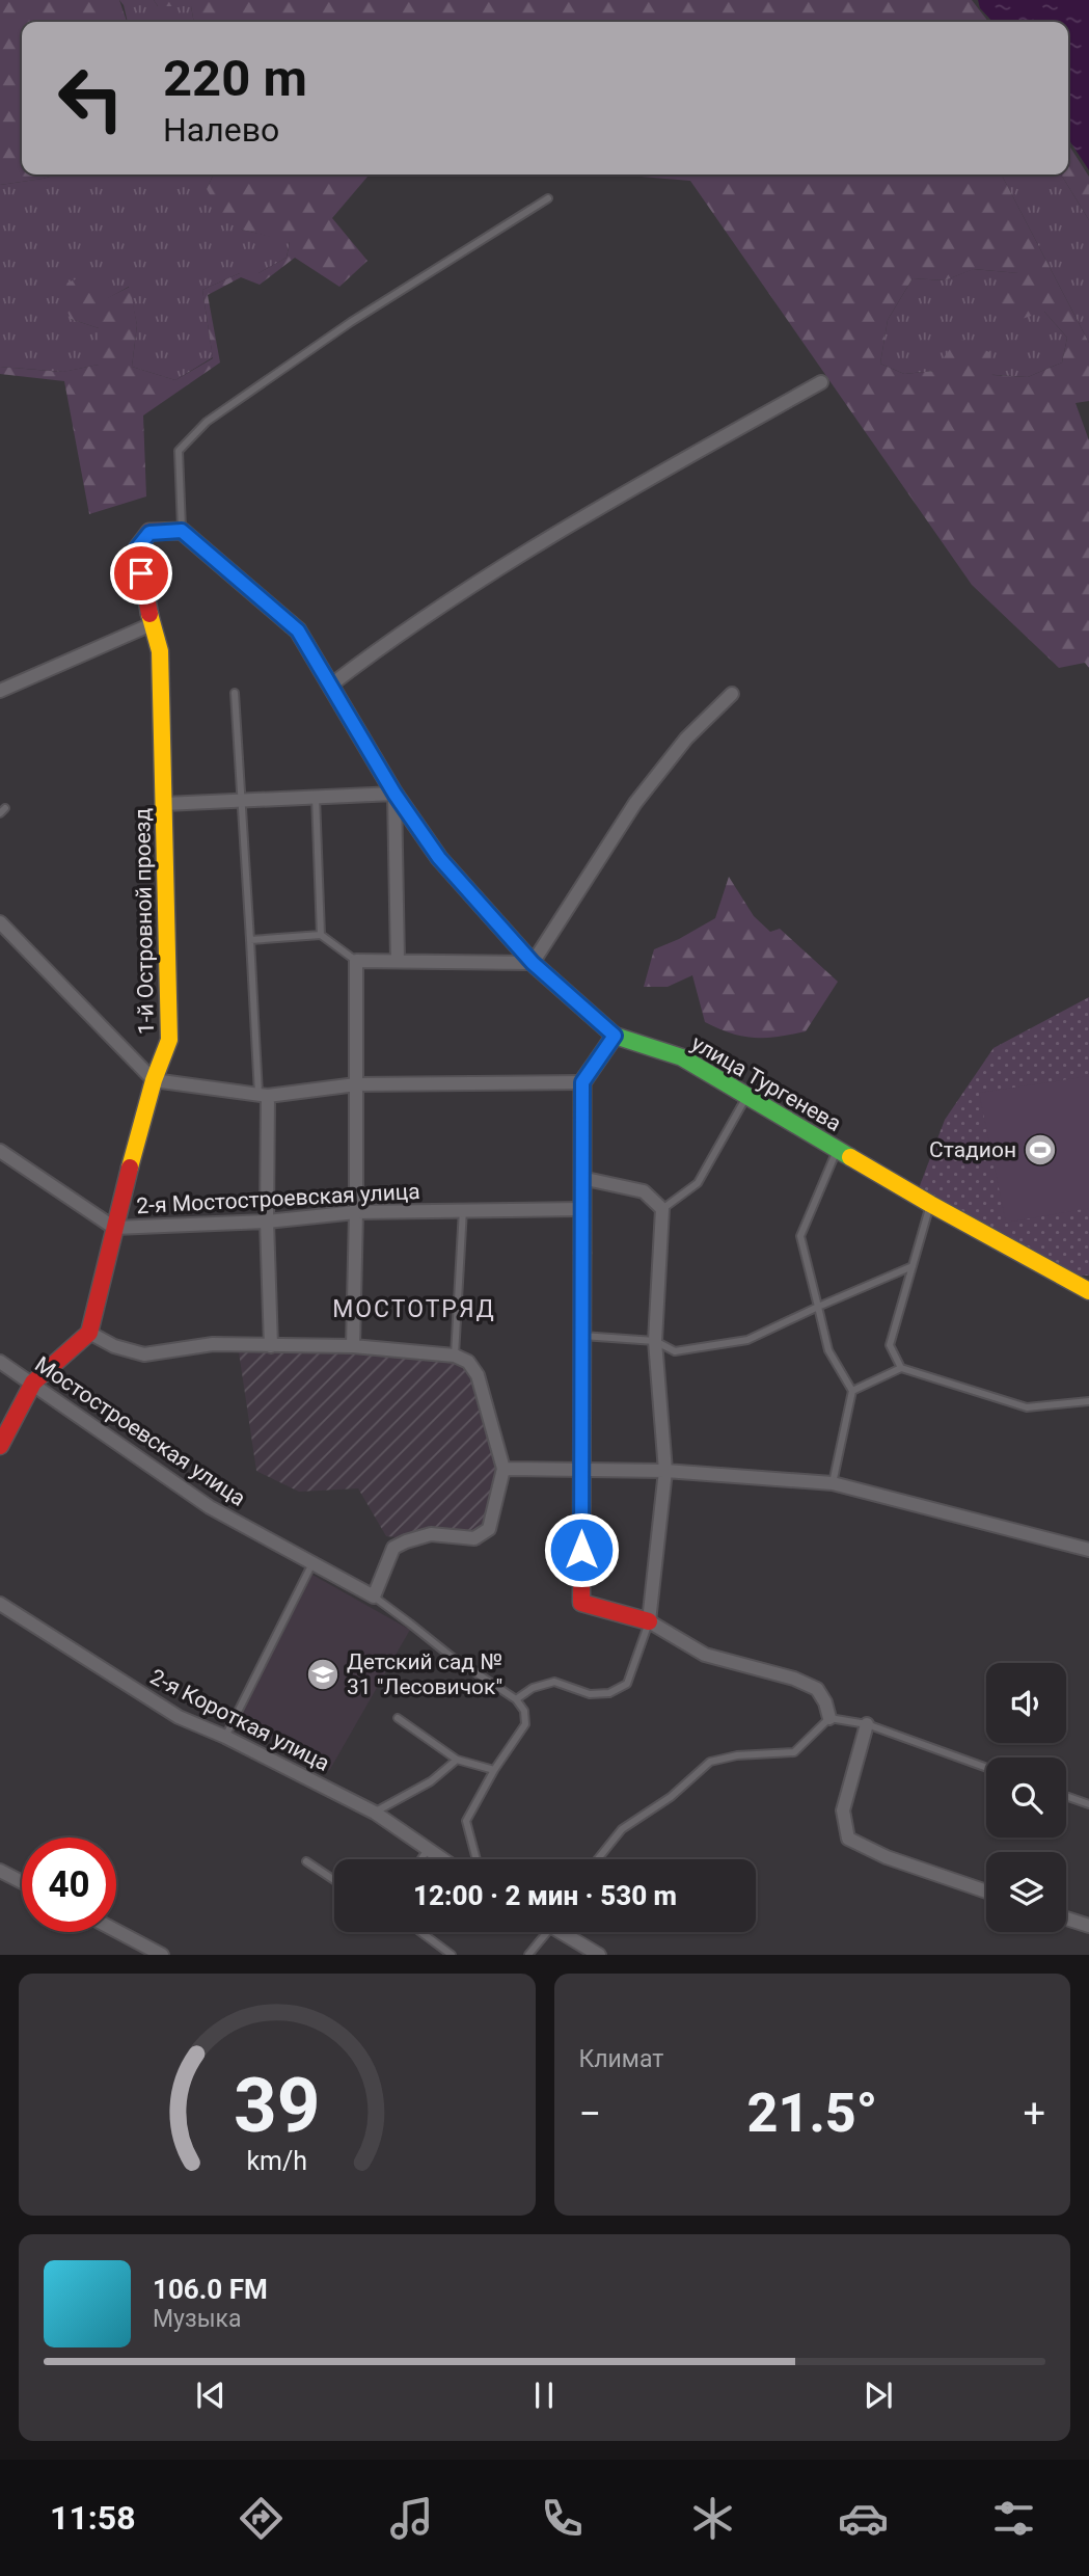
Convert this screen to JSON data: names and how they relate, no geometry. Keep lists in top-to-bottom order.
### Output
{
  "streets": {
    "street": [
      "1-й Островной проезд",
      "улица Тургенева",
      "2-я Мостостроевская улица",
      "Мостостроевская улица",
      "2-я Короткая улица"
    ]
  },
  "crossings": [
    ["1-й Островной проезд", "2-я Мостостроевская улица"]
  ],
  "districts": ["МОСТОТРЯД"],
  "places": {
    "sports": ["Стадион"],
    "school or university": ["Детский сад № 31 \"Лесовичок\""]
  },
  "page": {
    "turn": ["220 m", "Налево"],
    "limit": "40",
    "trip": "12:00 · 2 мин · 530 m",
    "tile": "Климат",
    "heat": ["−", "21.5°", "+"],
    "song": ["106.0 FM", "Музыка"],
    "tabs": "11:58",
    "gauge": ["39", "km/h"]
  }
}
